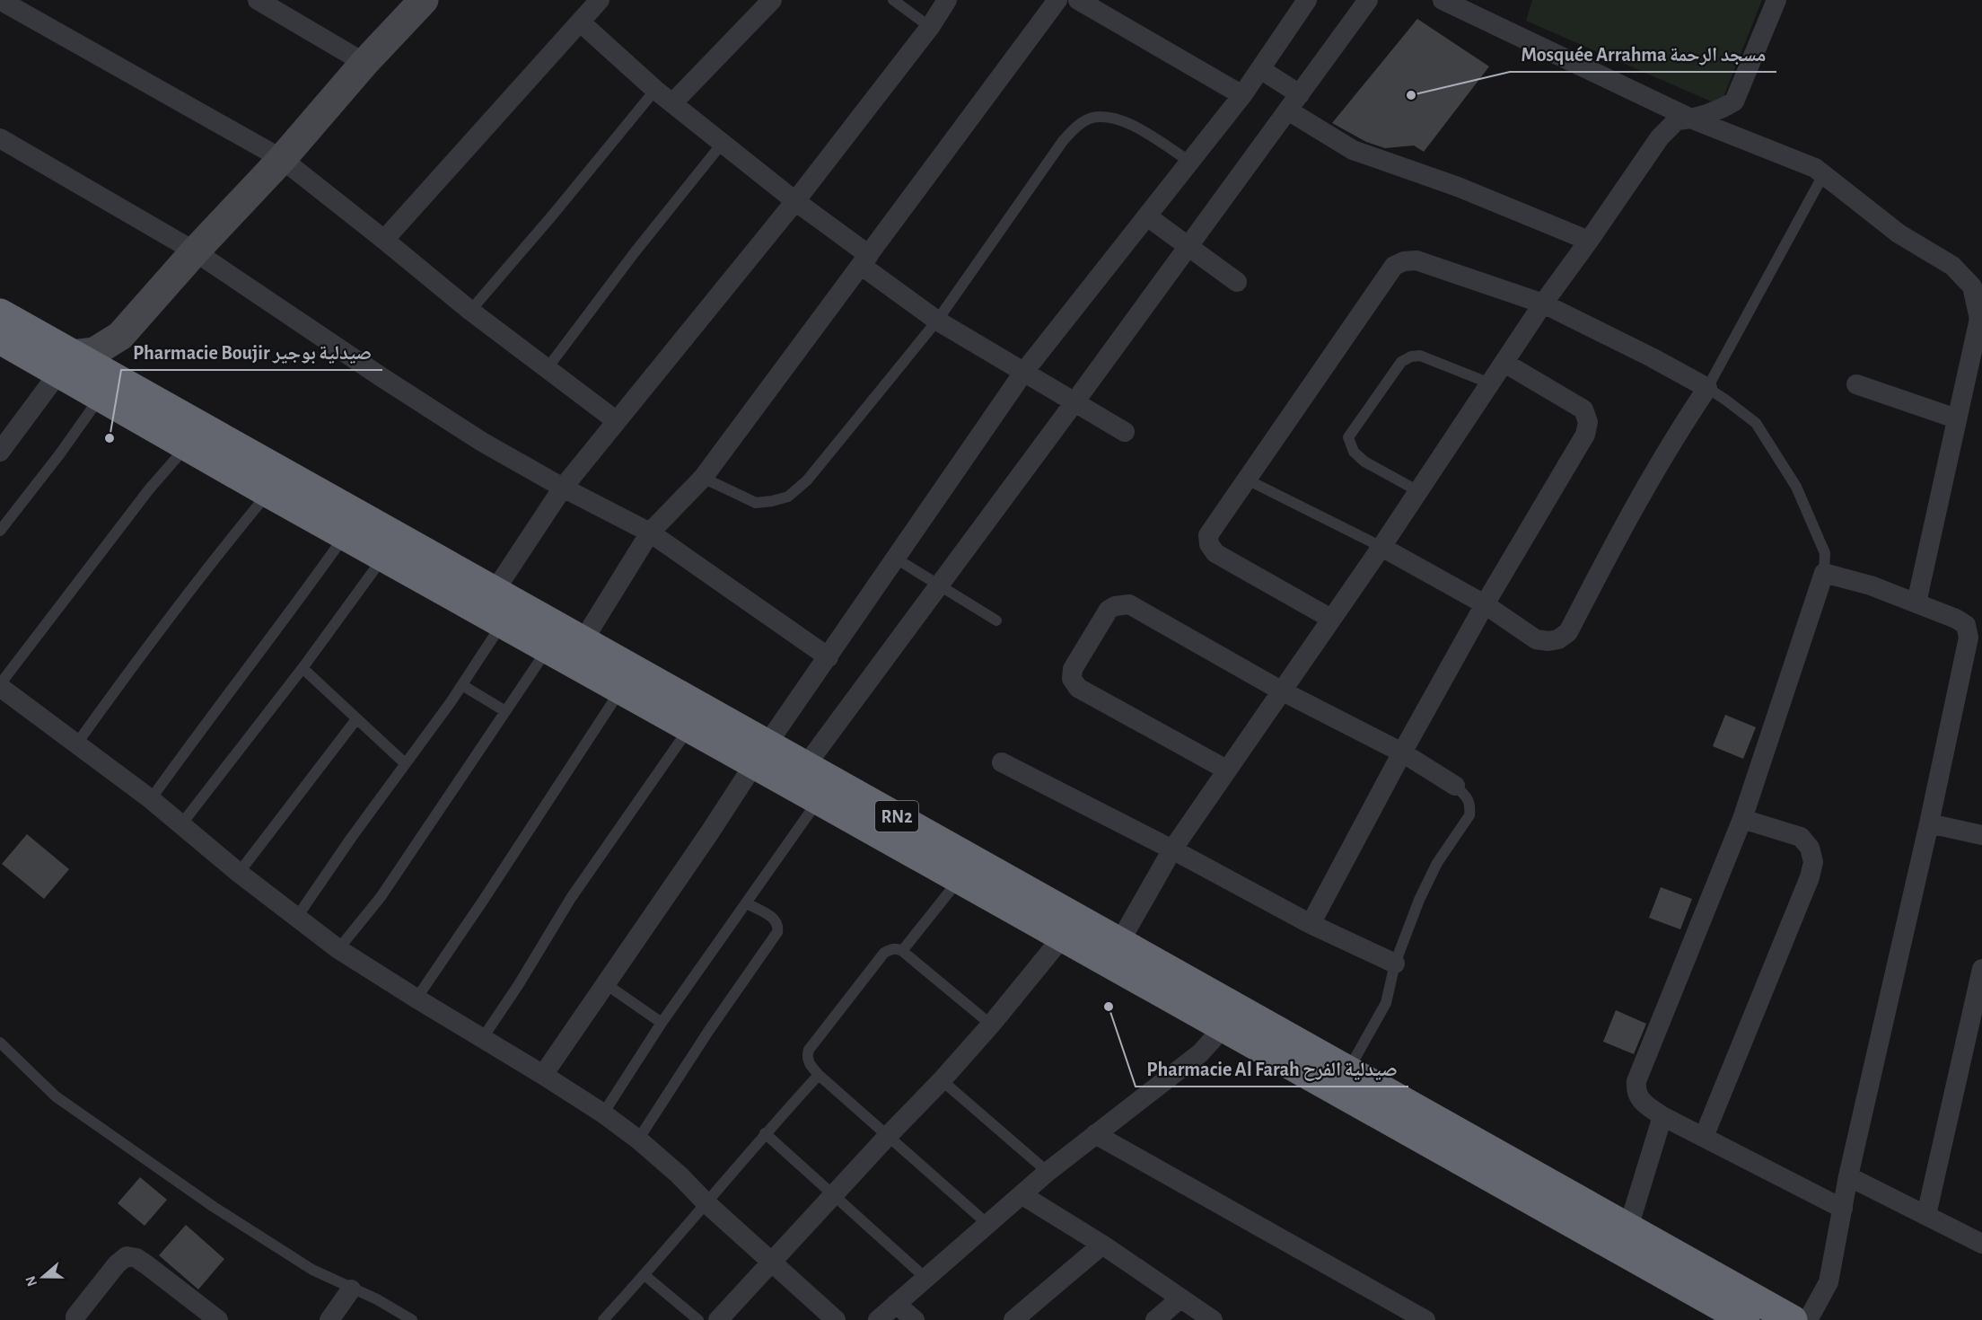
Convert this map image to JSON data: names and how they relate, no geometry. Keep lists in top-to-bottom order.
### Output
{
  "streets": {
    "highway": ["RN2"]
  },
  "places": ["Mosquée Arrahma مسجد الرحمة", "Pharmacie Boujir صيدلية بوجير", "Pharmacie Al Farah صيدلية الفرح"],
  "north": "left"
}
